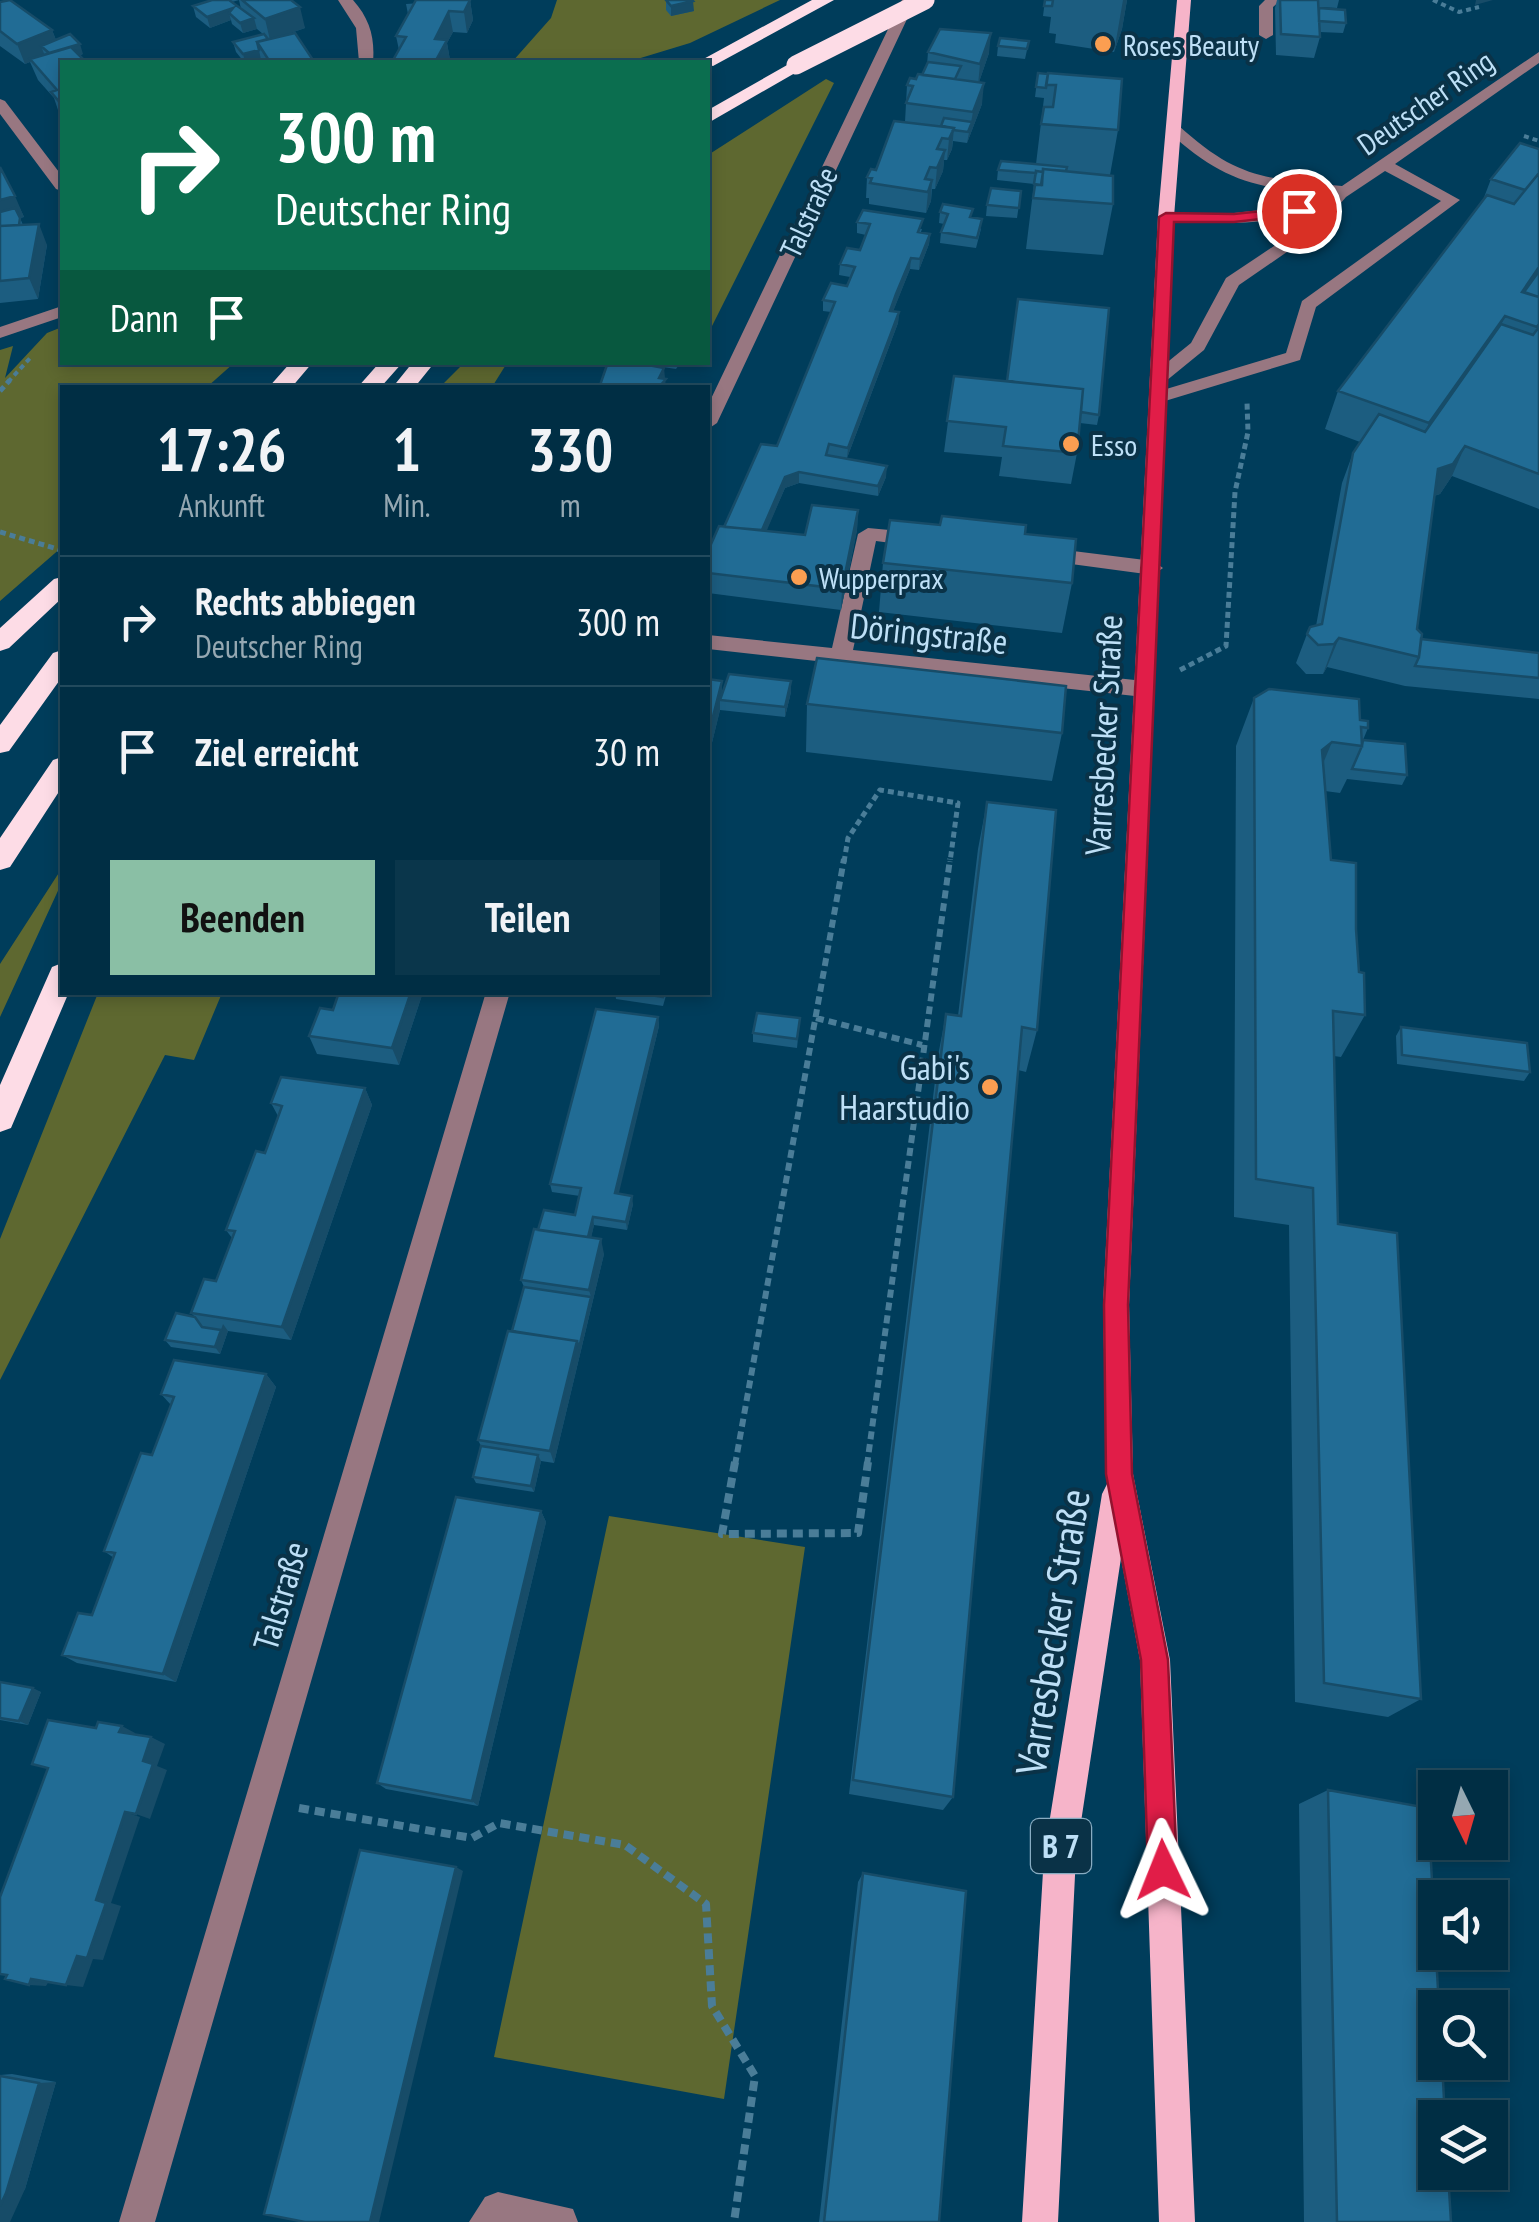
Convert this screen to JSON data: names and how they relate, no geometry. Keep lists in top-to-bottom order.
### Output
{
  "streets": {
    "main road": ["Varresbecker Straße", "B 7"],
    "street": ["Deutscher Ring", "Talstraße", "Döringstraße"]
  },
  "crossings": [
    ["Deutscher Ring", "Varresbecker Straße"],
    ["Döringstraße", "Varresbecker Straße"]
  ],
  "places": [
    "Roses Beauty",
    "Esso",
    "Wupperprax",
    "Gabi's Haarstudio"
  ],
  "north": "bottom",
  "page": {
    "turn": ["300 m", "Deutscher Ring"],
    "then": "Dann",
    "eta": [
      "17:26",
      "Ankunft",
      "1",
      "Min.",
      "330",
      "m"
    ],
    "list": [
      {
        "name": "Rechts abbiegen",
        "note": "Deutscher Ring",
        "value": "300 m"
      },
      {
        "name": "Ziel erreicht",
        "value": "30 m"
      }
    ],
    "buttons": ["Beenden", "Teilen"]
  }
}
